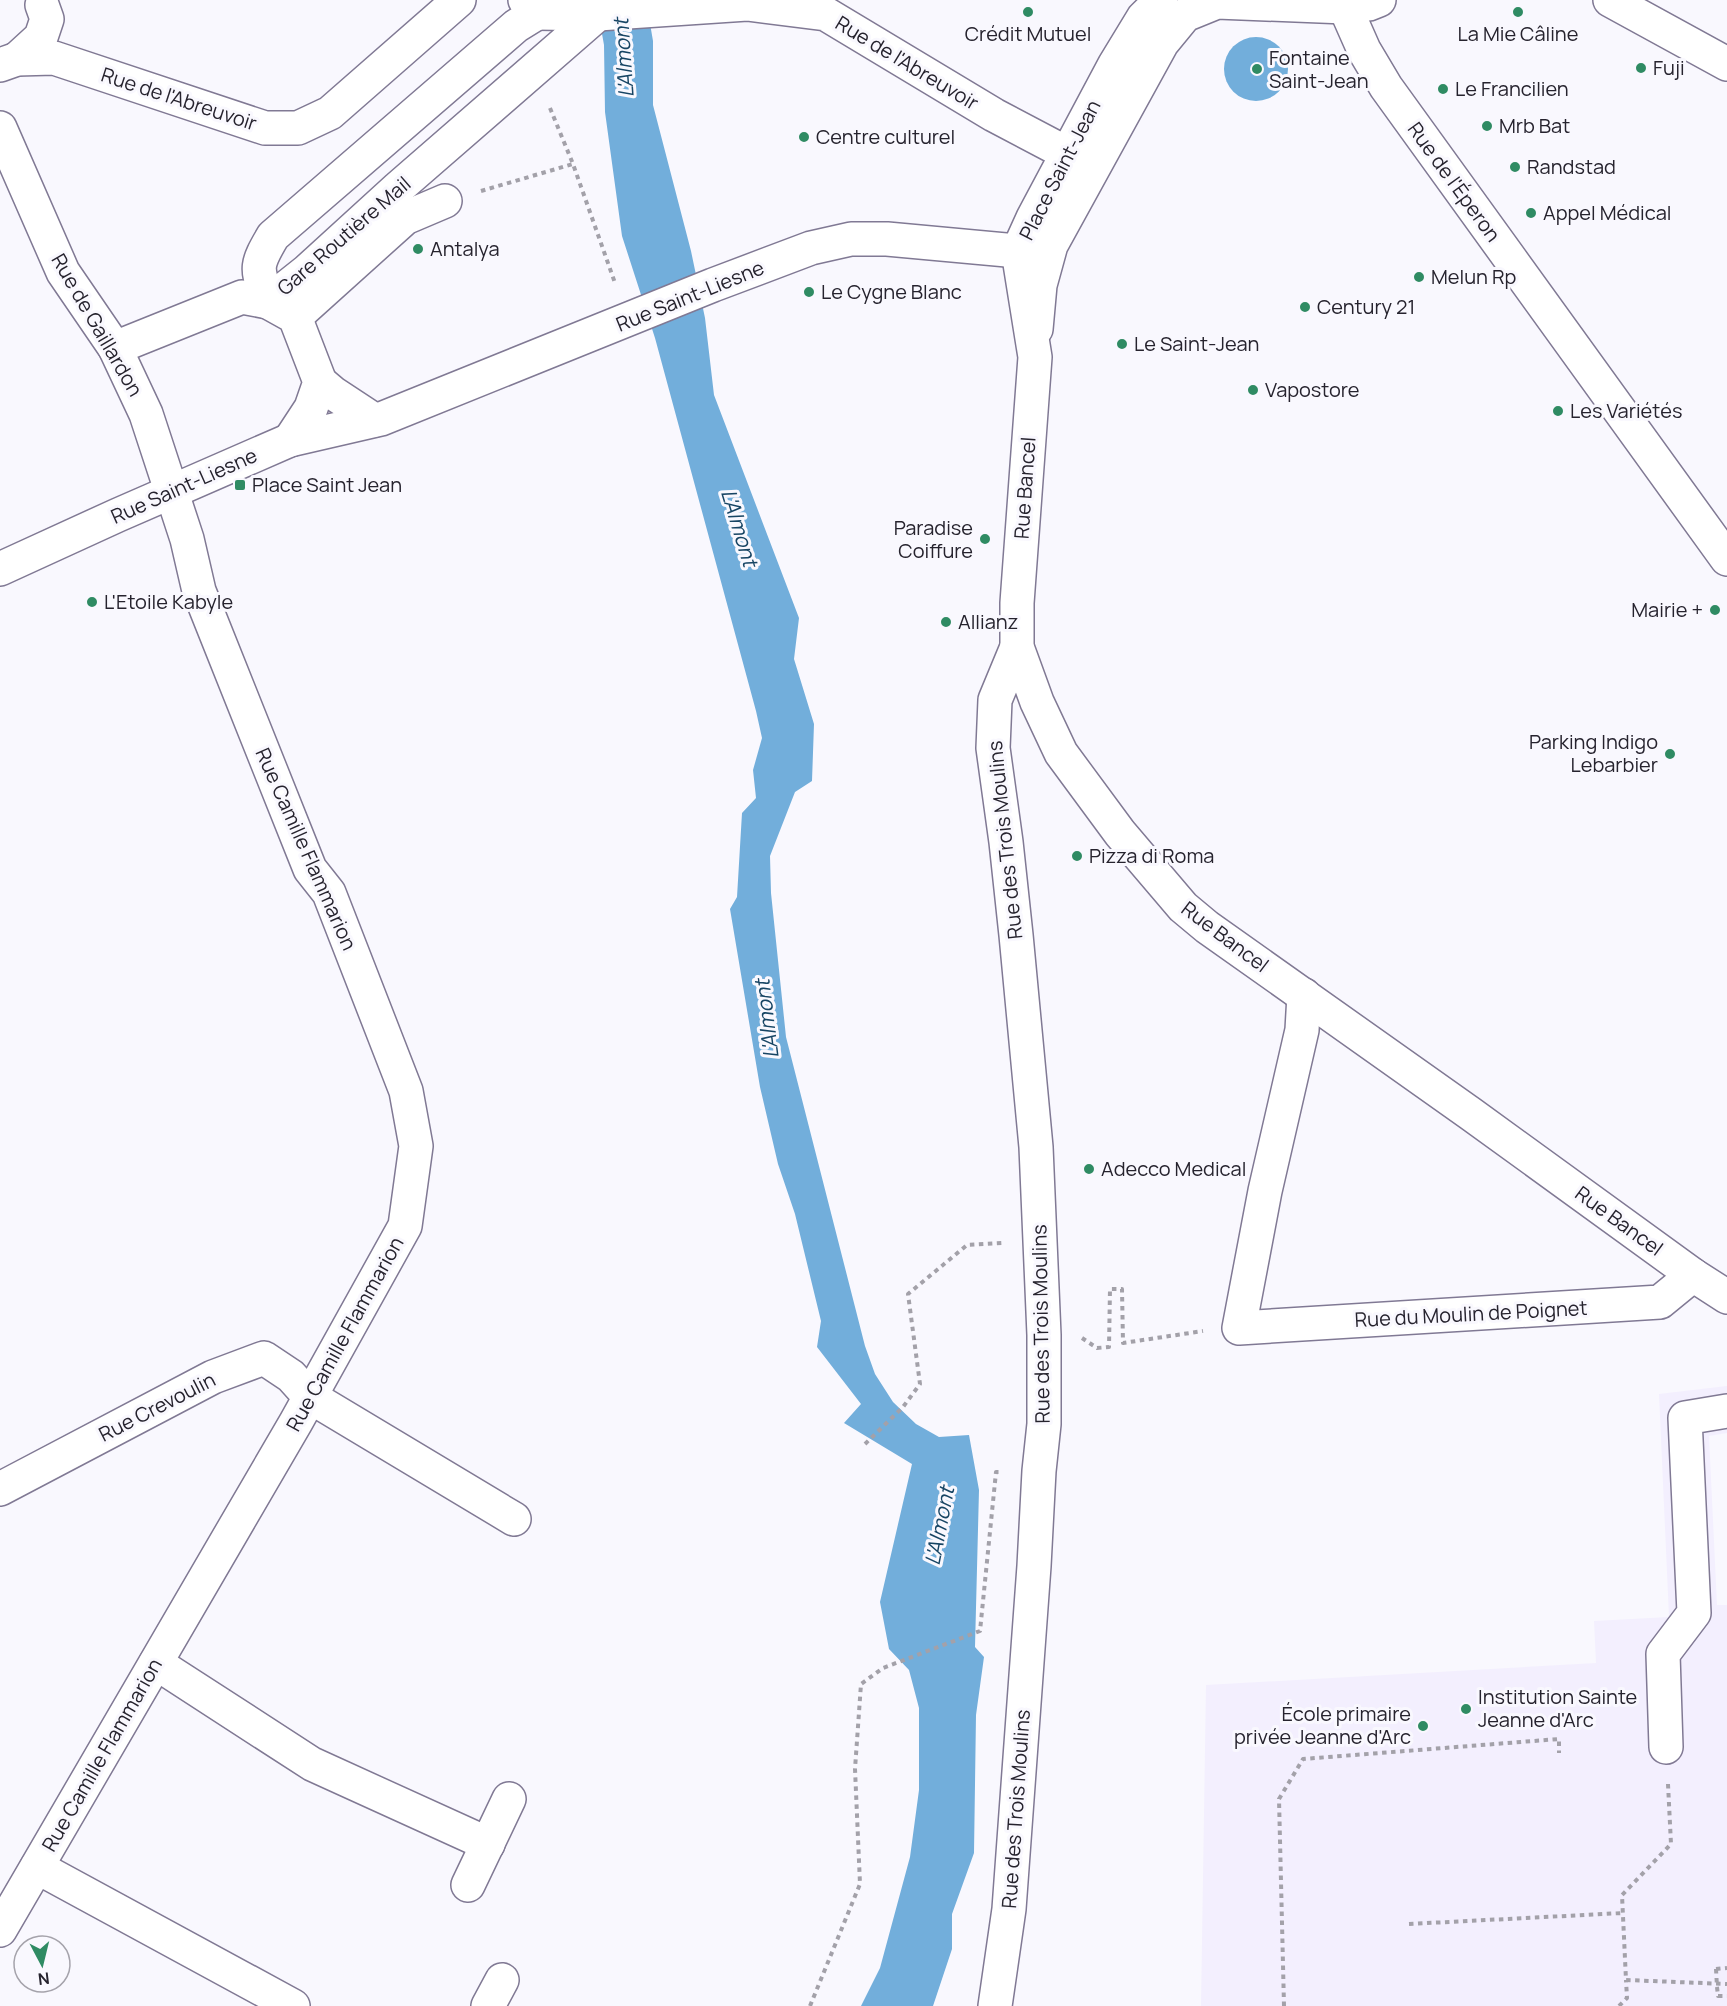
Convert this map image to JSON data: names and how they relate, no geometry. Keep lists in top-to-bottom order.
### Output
{
  "streets": {
    "street": [
      "Rue de l'Abreuvoir",
      "Place Saint-Jean",
      "Rue de l'Éperon",
      "Gare Routière Mail",
      "Rue Saint-Liesne",
      "Rue de Gaillardon",
      "Rue Bancel",
      "Rue des Trois Moulins",
      "Rue Camille Flammarion",
      "Rue du Moulin de Poignet",
      "Rue Crevoulin"
    ]
  },
  "crossings": [
    ["Rue de l'Abreuvoir", "Place Saint-Jean"],
    ["Rue de l'Abreuvoir", "Gare Routière Mail"],
    ["Place Saint-Jean", "Rue Saint-Liesne"],
    ["Place Saint-Jean", "Rue Bancel"],
    ["Rue Saint-Liesne", "Rue de Gaillardon"],
    ["Rue Saint-Liesne", "Rue Camille Flammarion"],
    ["Rue de Gaillardon", "Rue Camille Flammarion"],
    ["Rue Bancel", "Rue des Trois Moulins"],
    ["Rue Bancel", "Rue du Moulin de Poignet"],
    ["Rue Camille Flammarion", "Rue Crevoulin"]
  ],
  "water": ["L'Almont"],
  "places": {
    "other": [
      "Crédit Mutuel",
      "La Mie Câline",
      "Fuji",
      "Fontaine Saint-Jean",
      "Le Francilien",
      "Mrb Bat",
      "Centre culturel",
      "Randstad",
      "Appel Médical",
      "Antalya",
      "Melun Rp",
      "Le Cygne Blanc",
      "Century 21",
      "Le Saint-Jean",
      "Vapostore",
      "Les Variétés",
      "Paradise Coiffure",
      "L'Etoile Kabyle",
      "Mairie +",
      "Allianz",
      "Parking Indigo Lebarbier",
      "Pizza di Roma",
      "Adecco Medical",
      "Institution Sainte Jeanne d'Arc",
      "École primaire privée Jeanne d'Arc"
    ],
    "transit": ["Place Saint Jean"]
  },
  "north": "bottom"
}
